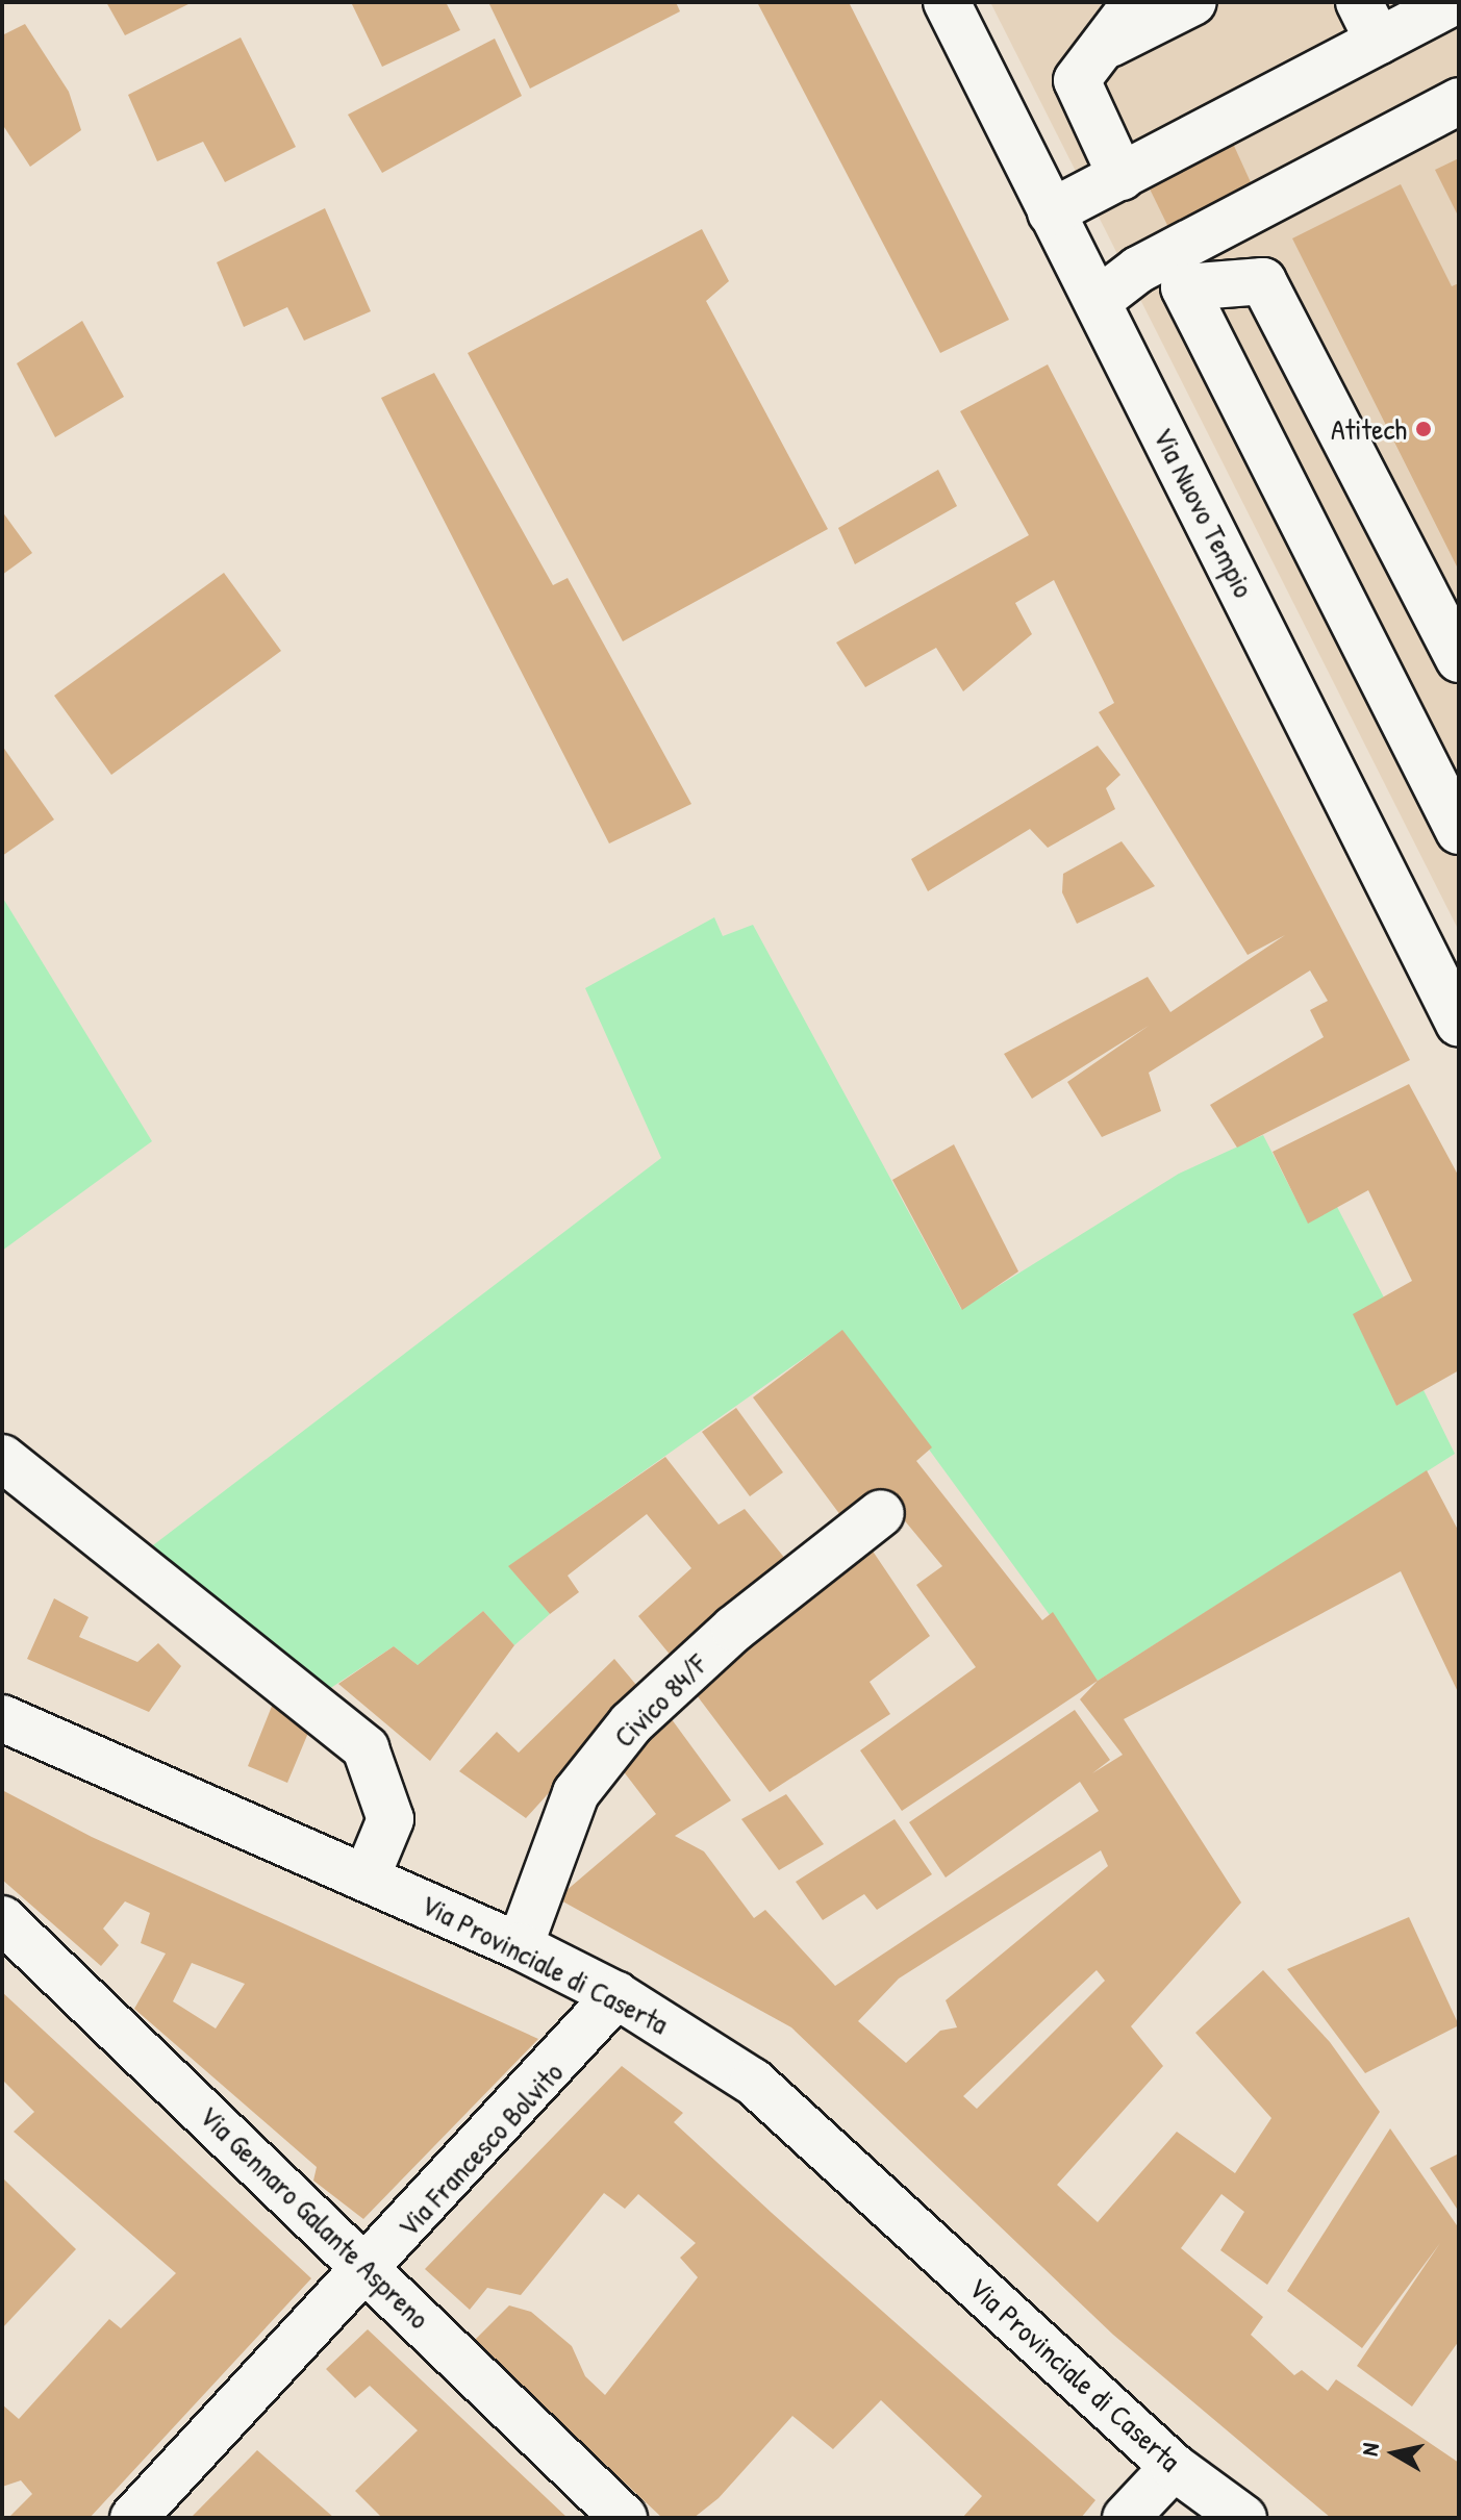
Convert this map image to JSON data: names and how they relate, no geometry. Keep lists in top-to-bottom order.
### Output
{
  "streets": {
    "street": [
      "Via Nuovo Tempio",
      "Civico 84/F",
      "Via Provinciale di Caserta",
      "Via Francesco Bolvito",
      "Via Gennaro Galante Aspreno"
    ]
  },
  "crossings": [
    ["Civico 84/F", "Via Provinciale di Caserta"],
    ["Via Provinciale di Caserta", "Via Francesco Bolvito"],
    ["Via Francesco Bolvito", "Via Gennaro Galante Aspreno"]
  ],
  "places": ["Atitech"],
  "north": "left"
}
